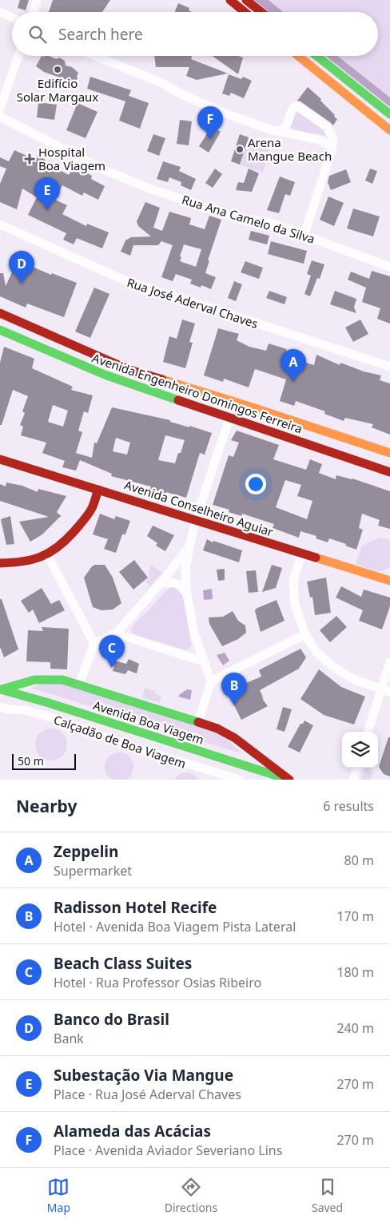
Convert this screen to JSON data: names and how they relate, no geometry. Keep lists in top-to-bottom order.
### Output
{
  "streets": {
    "main road": ["Avenida Engenheiro Domingos Ferreira", "Avenida Conselheiro Aguiar", "Avenida Boa Viagem"],
    "street": ["Rua Ana Camelo da Silva", "Rua José Aderval Chaves", "Calçadão de Boa Viagem"]
  },
  "places": {
    "other": ["Edifício Solar Margaux", "Arena Mangue Beach"],
    "health": ["Hospital Boa Viagem"]
  },
  "scale_bar": "50 m",
  "page": {
    "search": "Search here",
    "pins": [
      "F",
      "E",
      "D",
      "A",
      "C",
      "B"
    ],
    "scale": "50 m",
    "heading": ["Nearby", "6 results"],
    "list": [
      {
        "mark": "A",
        "name": "Zeppelin",
        "note": "Supermarket",
        "value": "80 m"
      },
      {
        "mark": "B",
        "name": "Radisson Hotel Recife",
        "note": "Hotel · Avenida Boa Viagem Pista Lateral",
        "value": "170 m"
      },
      {
        "mark": "C",
        "name": "Beach Class Suites",
        "note": "Hotel · Rua Professor Osias Ribeiro",
        "value": "180 m"
      },
      {
        "mark": "D",
        "name": "Banco do Brasil",
        "note": "Bank",
        "value": "240 m"
      },
      {
        "mark": "E",
        "name": "Subestação Via Mangue",
        "note": "Place · Rua José Aderval Chaves",
        "value": "270 m"
      },
      {
        "mark": "F",
        "name": "Alameda das Acácias",
        "note": "Place · Avenida Aviador Severiano Lins",
        "value": "270 m"
      }
    ],
    "nav": ["Map", "Directions", "Saved"]
  }
}
